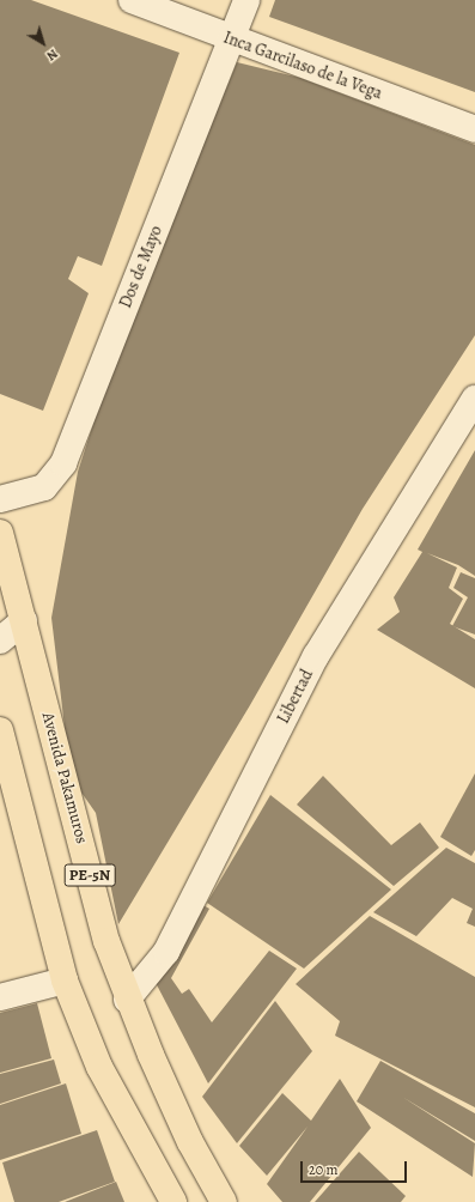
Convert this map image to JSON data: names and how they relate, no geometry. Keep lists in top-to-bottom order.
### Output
{
  "streets": {
    "highway": ["Avenida Pakamuros", "PE-5N"],
    "street": ["Inca Garcilaso de la Vega", "Dos de Mayo", "Libertad"]
  },
  "crossings": [
    ["Inca Garcilaso de la Vega", "Dos de Mayo"],
    ["Libertad", "Avenida Pakamuros"]
  ],
  "scale_bar": "20 m",
  "north": "bottom right"
}
